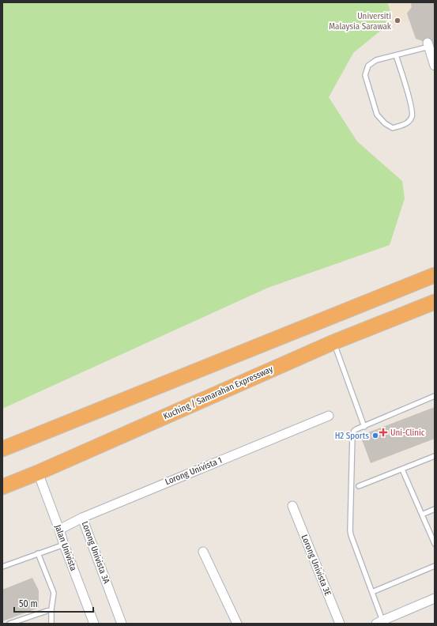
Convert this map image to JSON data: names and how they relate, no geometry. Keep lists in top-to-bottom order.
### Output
{
  "streets": {
    "highway": ["Kuching / Samarahan Expressway"],
    "street": [
      "Lorong Univista 1",
      "Jalan Univista",
      "Lorong Univista 3A",
      "Lorong Univista 3E"
    ]
  },
  "crossings": [
    ["Kuching / Samarahan Expressway", "Jalan Univista"],
    ["Lorong Univista 1", "Jalan Univista"],
    ["Lorong Univista 1", "Lorong Univista 3A"]
  ],
  "places": {
    "other": ["Universiti Malaysia Sarawak", "H2 Sports"],
    "health": ["Uni-Clinic"]
  },
  "scale_bar": "50 m"
}
